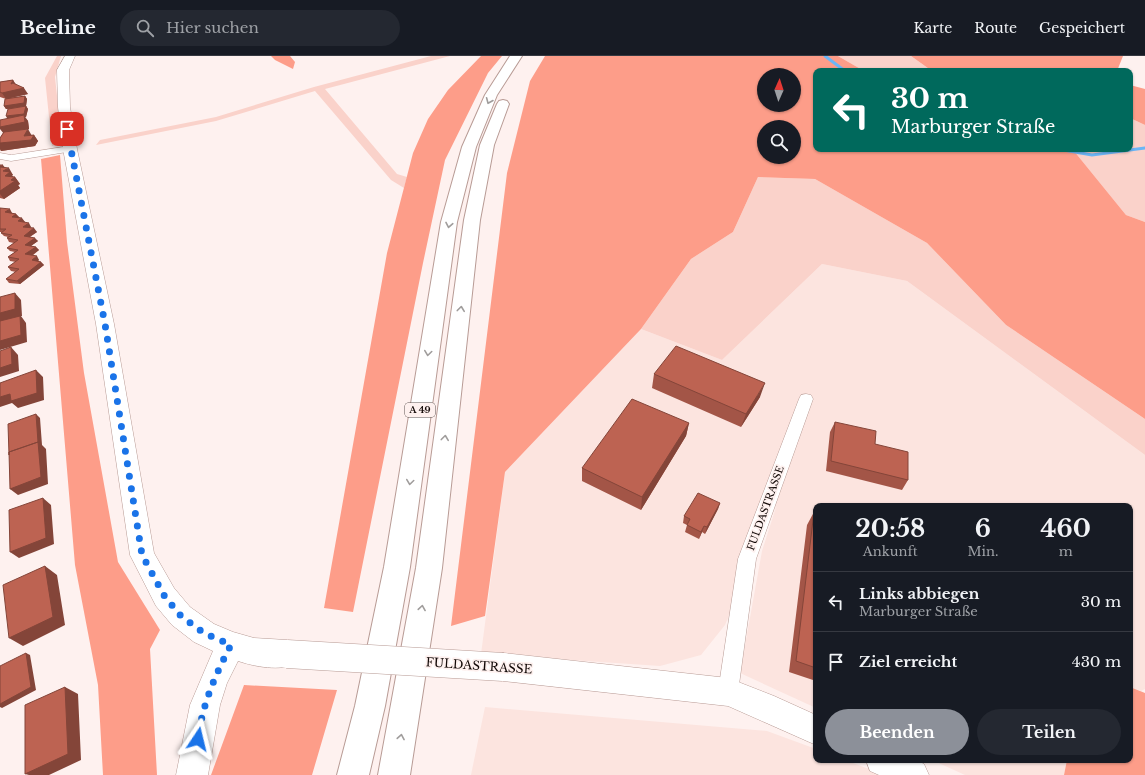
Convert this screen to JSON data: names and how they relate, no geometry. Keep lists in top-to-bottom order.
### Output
{
  "streets": {
    "highway": ["A 49"],
    "street": ["FULDASTRASSE"]
  },
  "north": "top",
  "page": {
    "header": "Beeline",
    "search": "Hier suchen",
    "nav": ["Karte", "Route", "Gespeichert"],
    "turn": ["30 m", "Marburger Straße"],
    "eta": [
      "20:58",
      "Ankunft",
      "6",
      "Min.",
      "460",
      "m"
    ],
    "list": [
      {
        "name": "Links abbiegen",
        "note": "Marburger Straße",
        "value": "30 m"
      },
      {
        "name": "Ziel erreicht",
        "value": "430 m"
      }
    ],
    "buttons": ["Beenden", "Teilen"]
  }
}
